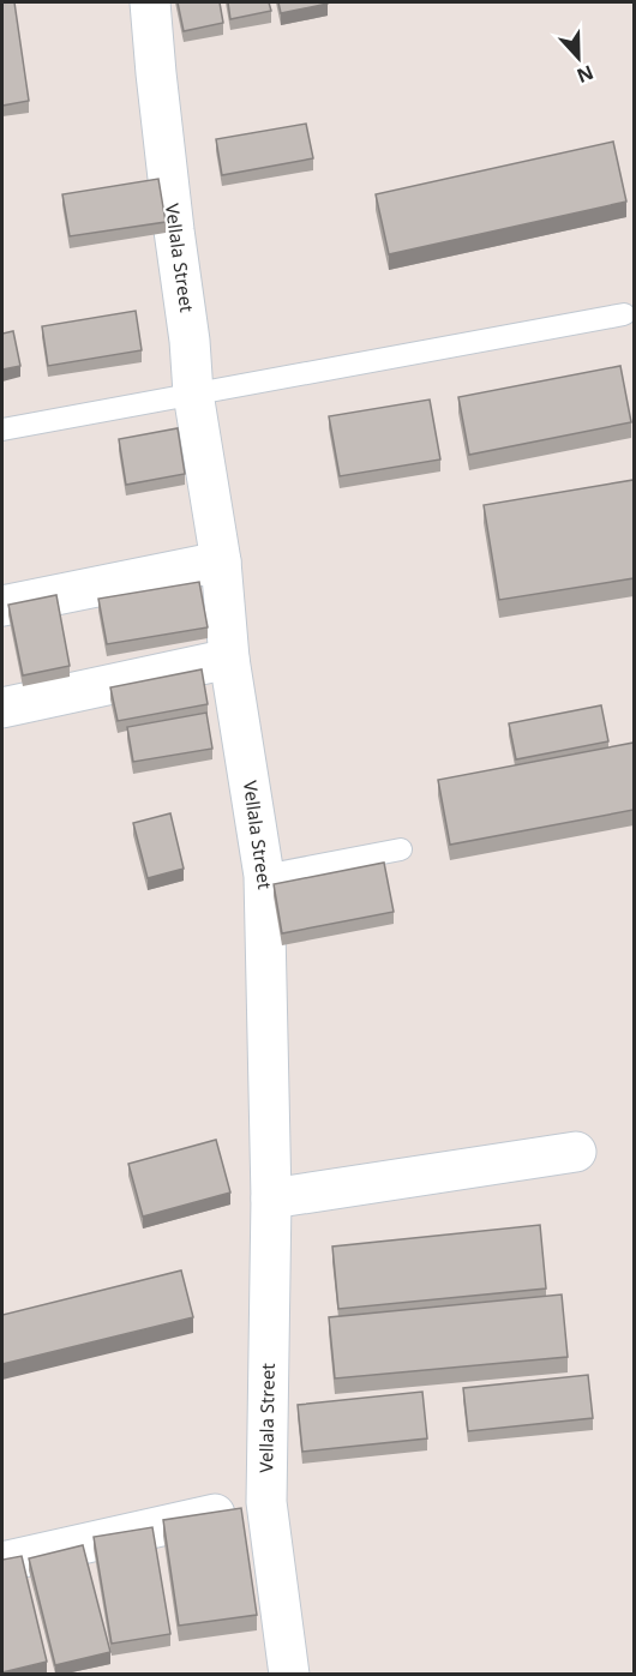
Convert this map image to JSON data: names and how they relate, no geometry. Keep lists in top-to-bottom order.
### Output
{
  "streets": {
    "street": ["Vellala Street"]
  },
  "north": "bottom"
}
